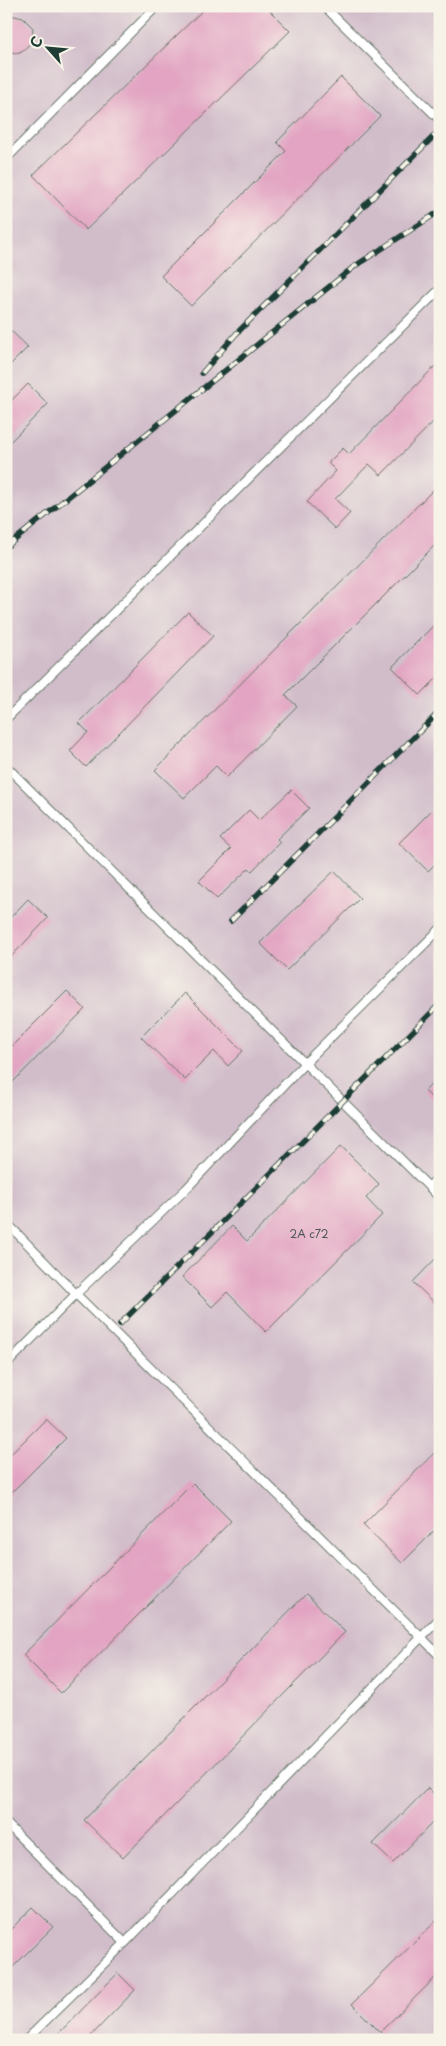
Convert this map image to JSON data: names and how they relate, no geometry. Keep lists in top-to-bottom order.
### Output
{
  "house_numbers": ["2А с72"],
  "north": "top left"
}
